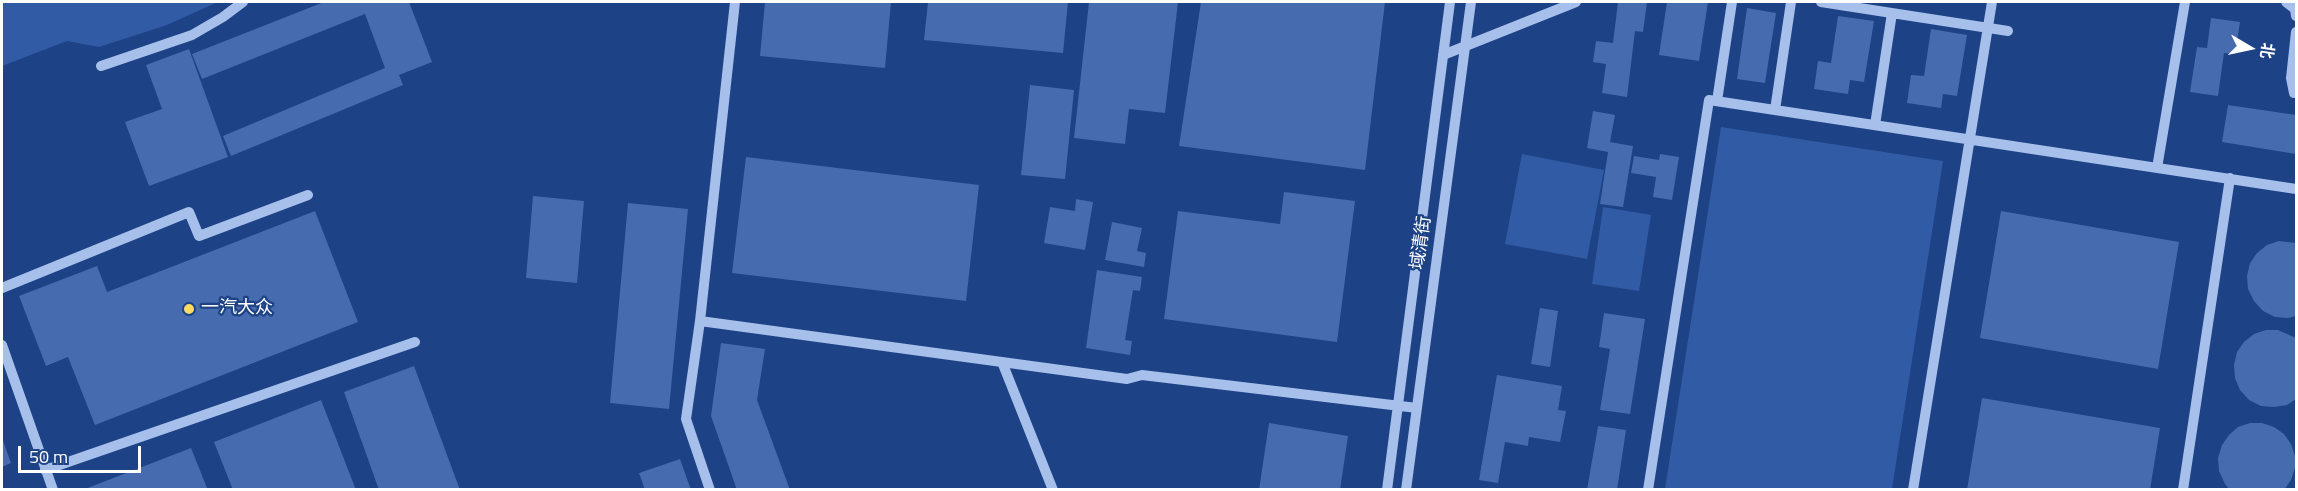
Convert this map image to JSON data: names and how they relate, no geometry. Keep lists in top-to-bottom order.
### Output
{
  "streets": {
    "street": ["域清街"]
  },
  "places": ["一汽大众"],
  "scale_bar": "50 m",
  "north": "right"
}
